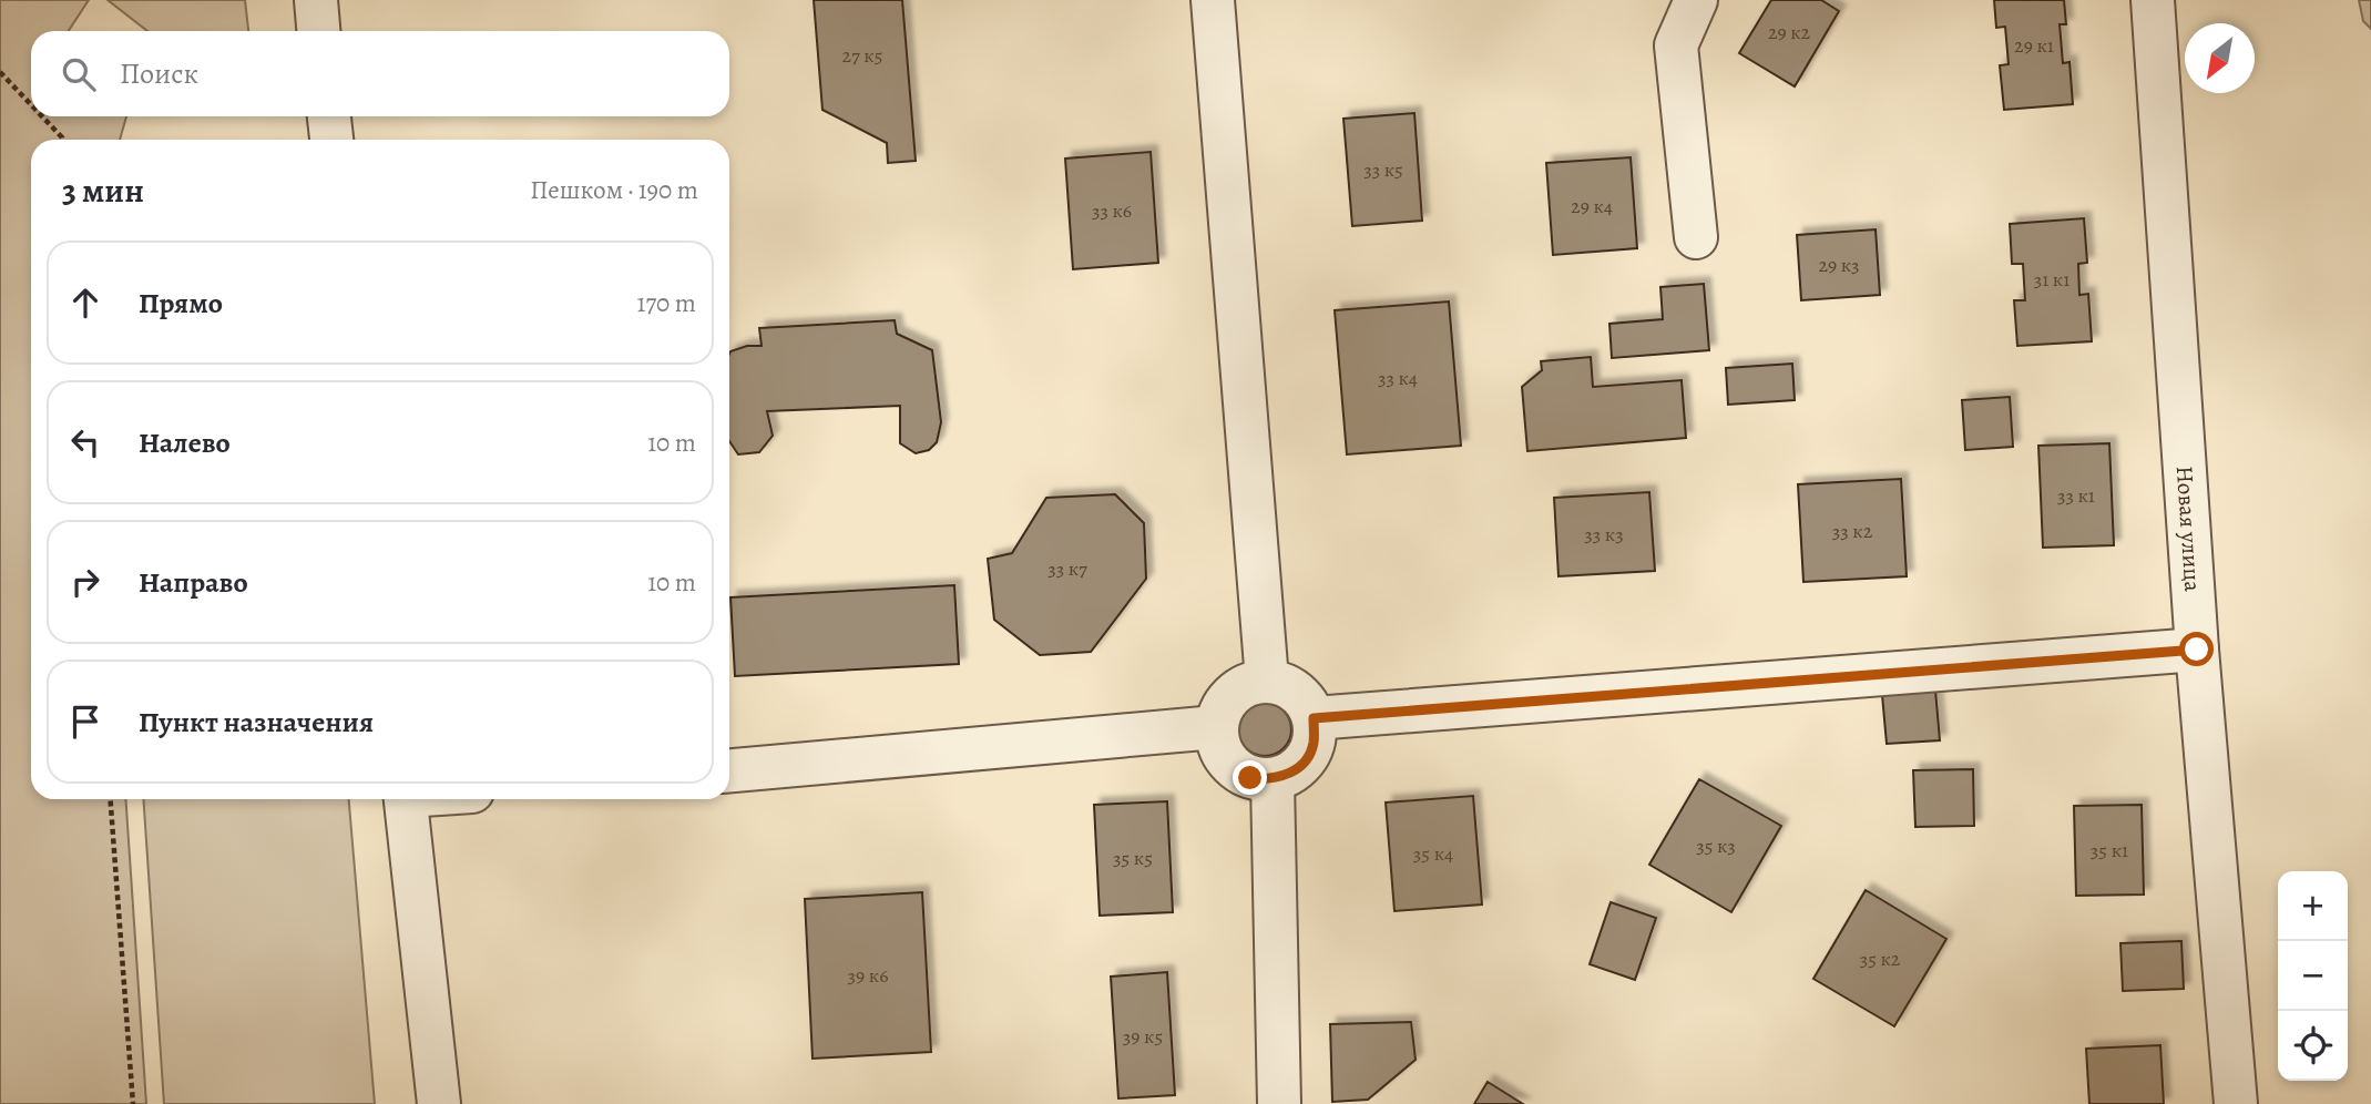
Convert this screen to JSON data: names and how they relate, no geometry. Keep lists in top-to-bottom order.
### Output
{
  "streets": {
    "lane": ["Новая улица"]
  },
  "house_numbers": [
    "29 к2",
    "29 к1",
    "27 к5",
    "33 к5",
    "29 к4",
    "33 к6",
    "29 к3",
    "31 к1",
    "33 к4",
    "33 к1",
    "33 к2",
    "33 к3",
    "33 к7",
    "35 к3",
    "35 к1",
    "35 к4",
    "35 к5",
    "35 к2",
    "39 к6",
    "39 к5"
  ],
  "north": "bottom left",
  "page": {
    "search": "Поиск",
    "heading": ["3 мин", "Пешком · 190 m"],
    "list": [
      ["Прямо", "170 m"],
      ["Налево", "10 m"],
      ["Направо", "10 m"],
      "Пункт назначения"
    ],
    "map_buttons": ["+", "−"]
  }
}
